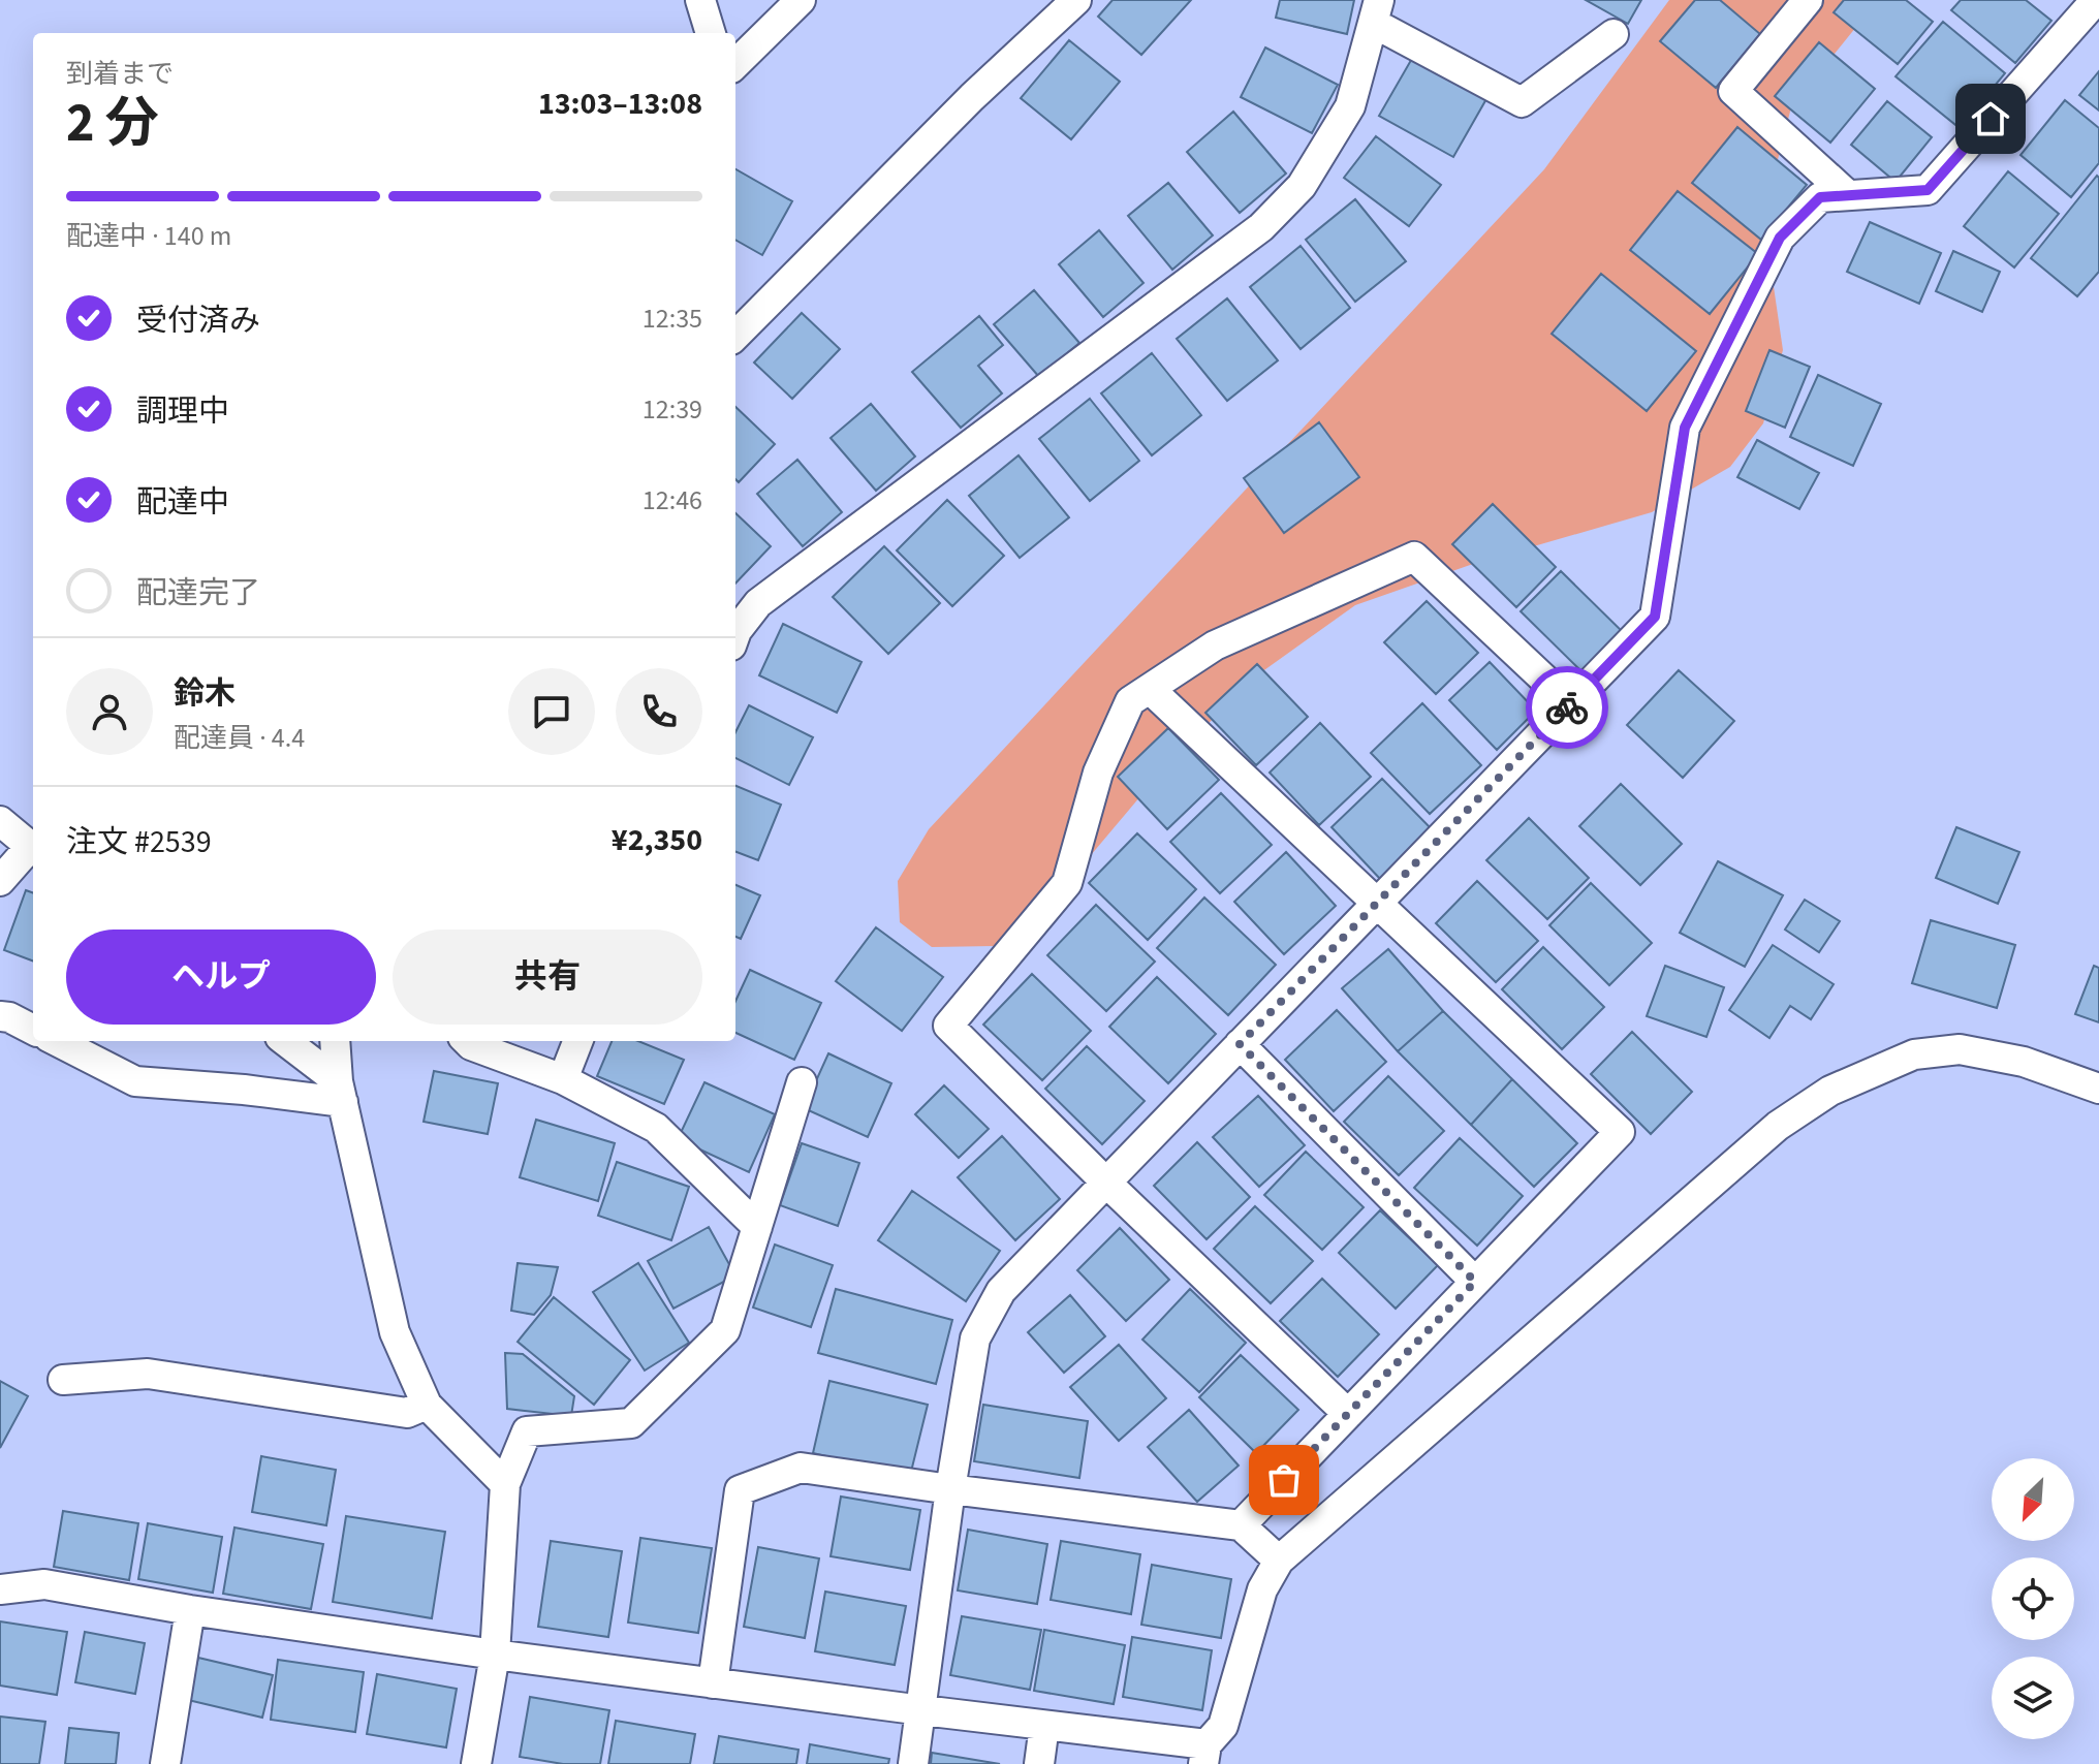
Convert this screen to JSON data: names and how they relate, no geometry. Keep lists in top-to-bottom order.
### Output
{
  "north": "bottom left",
  "page": {
    "heading": ["2 分", "到着まで", "13:03–13:08"],
    "panel": [
      "鈴木",
      "配達員 · 4.4",
      "注文 #2539",
      "¥2,350"
    ],
    "bar": "配達中 · 140 m",
    "list": [
      ["受付済み", "12:35"],
      ["調理中", "12:39"],
      ["配達中", "12:46"],
      "配達完了"
    ],
    "buttons": ["ヘルプ", "共有"]
  }
}
